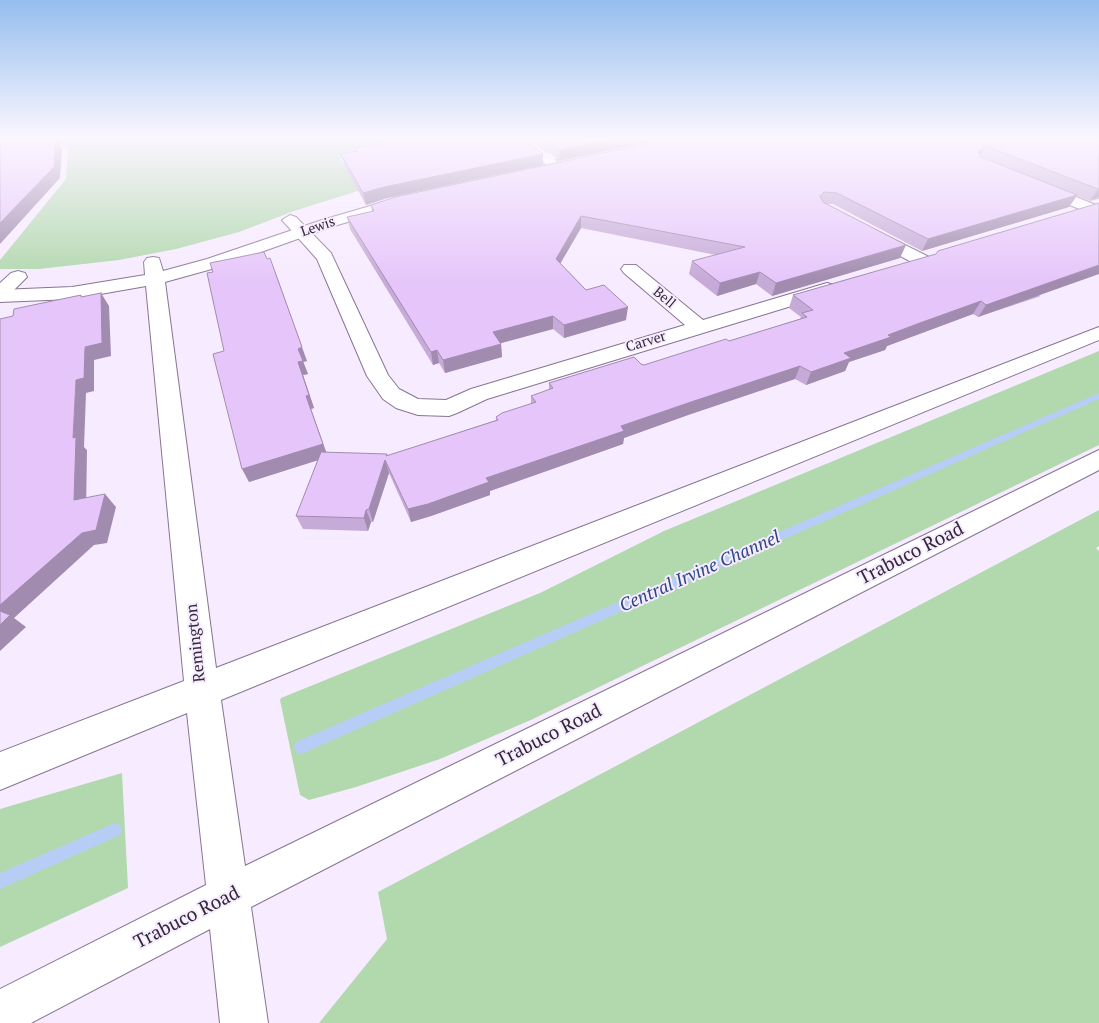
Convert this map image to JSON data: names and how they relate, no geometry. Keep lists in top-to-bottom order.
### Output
{
  "streets": {
    "street": [
      "Lewis",
      "Bell",
      "Carver",
      "Trabuco Road",
      "Remington"
    ]
  },
  "crossings": [
    ["Lewis", "Carver"],
    ["Lewis", "Remington"],
    ["Bell", "Carver"],
    ["Trabuco Road", "Remington"]
  ],
  "water": ["Central Irvine Channel"]
}
